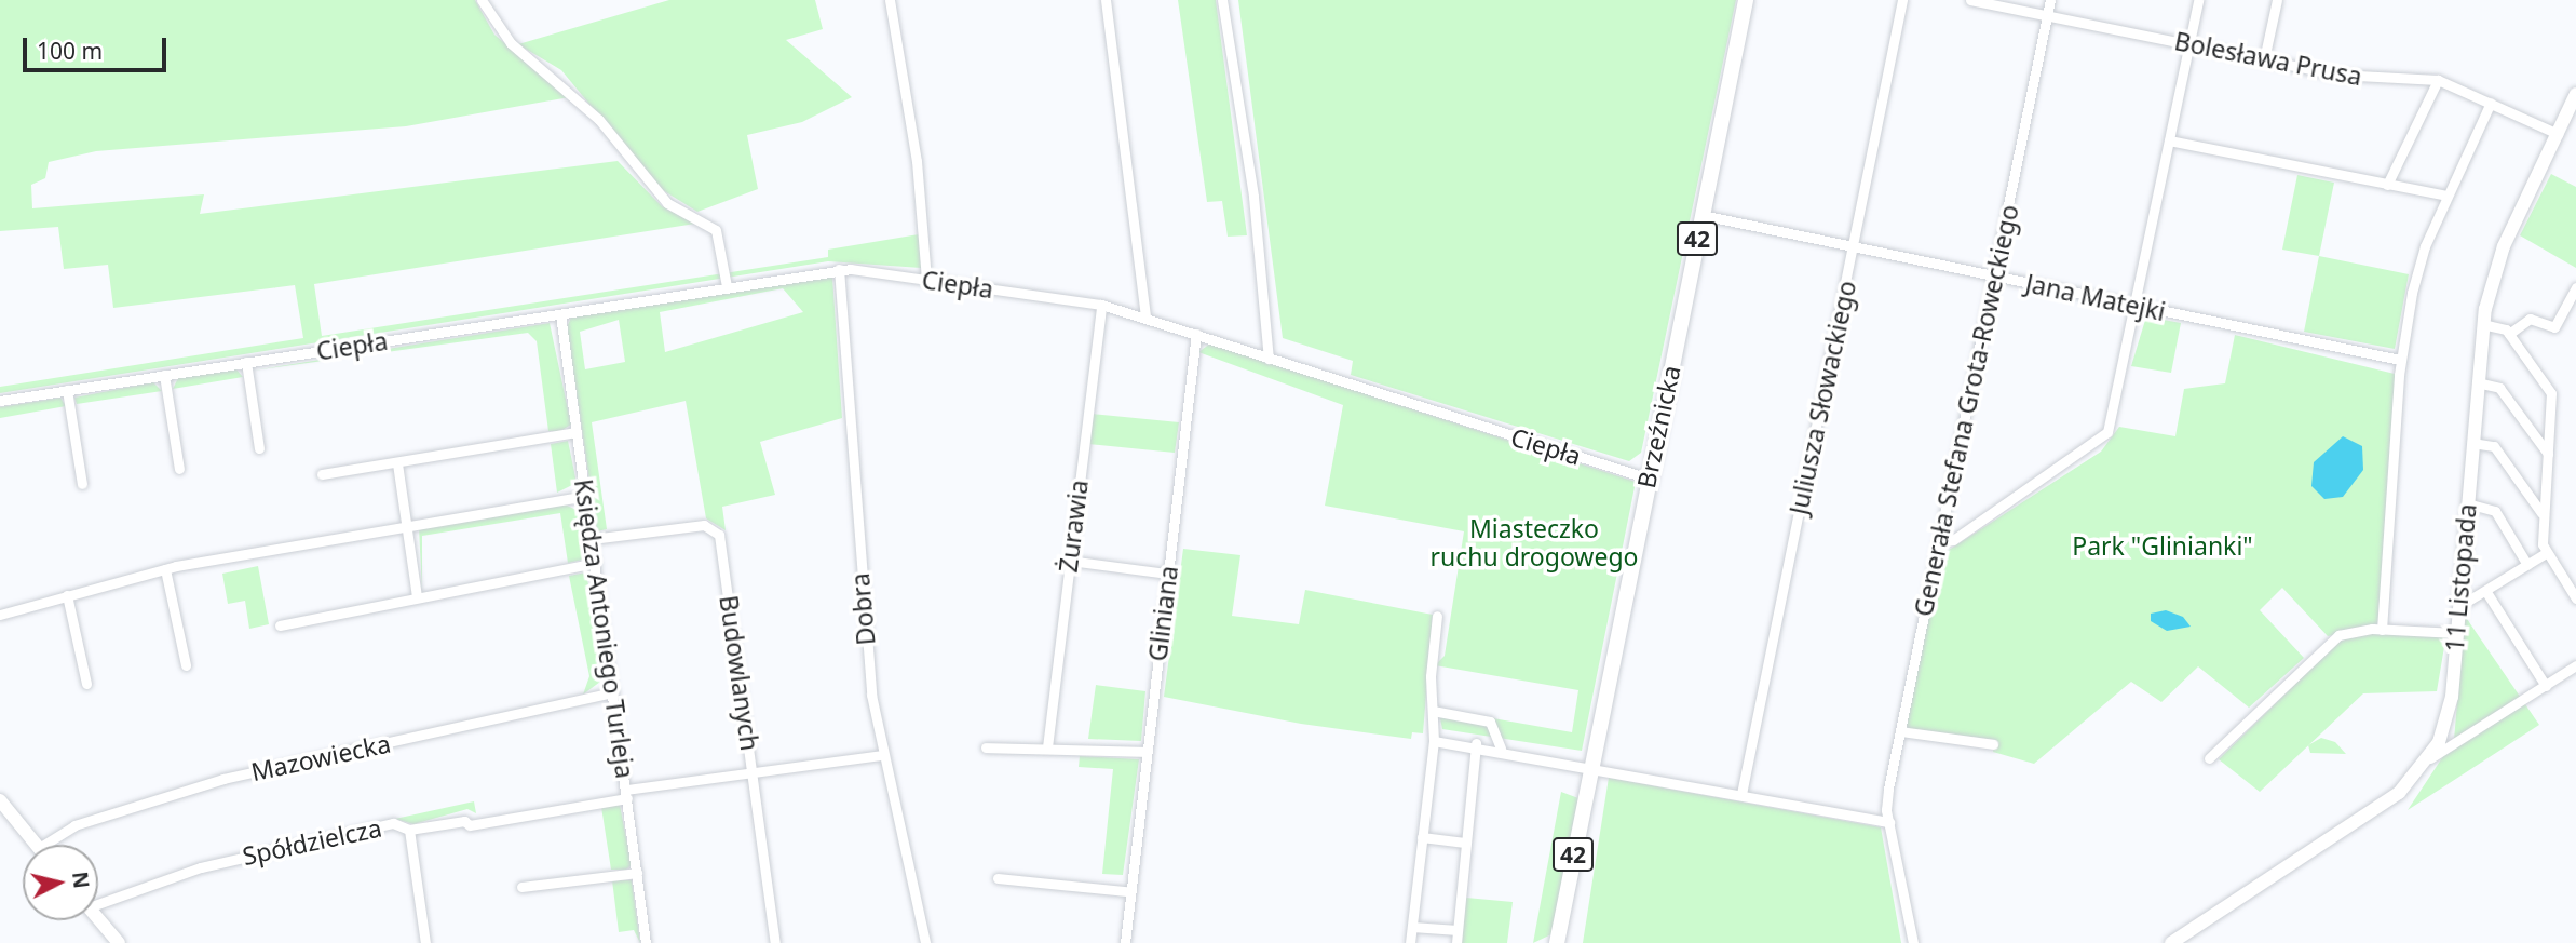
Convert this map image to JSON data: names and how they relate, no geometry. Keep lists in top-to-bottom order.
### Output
{
  "streets": {
    "main road": ["42", "Brzeźnicka"],
    "street": [
      "Bolesława Prusa",
      "Ciepła",
      "Jana Matejki",
      "Juliusza Słowackiego",
      "Generała Stefana Grota-Roweckiego",
      "Żurawia",
      "11 Listopada",
      "Dobra",
      "Gliniana",
      "Księdza Antoniego Turleja",
      "Budowlanych",
      "Mazowiecka",
      "Spółdzielcza"
    ]
  },
  "crossings": [
    ["Bolesława Prusa", "Generała Stefana Grota-Roweckiego"],
    ["Bolesława Prusa", "11 Listopada"],
    ["Ciepła", "Brzeźnicka"],
    ["Ciepła", "Żurawia"],
    ["Ciepła", "Dobra"],
    ["Ciepła", "Gliniana"],
    ["Ciepła", "Księdza Antoniego Turleja"],
    ["Jana Matejki", "Juliusza Słowackiego"],
    ["Jana Matejki", "Generała Stefana Grota-Roweckiego"],
    ["Jana Matejki", "Brzeźnicka"],
    ["Dobra", "Spółdzielcza"],
    ["Księdza Antoniego Turleja", "Budowlanych"],
    ["Księdza Antoniego Turleja", "Mazowiecka"],
    ["Księdza Antoniego Turleja", "Spółdzielcza"],
    ["Budowlanych", "Spółdzielcza"]
  ],
  "parks": ["Miasteczko ruchu drogowego", "Park \"Glinianki\""],
  "scale_bar": "100 m",
  "north": "right"
}
